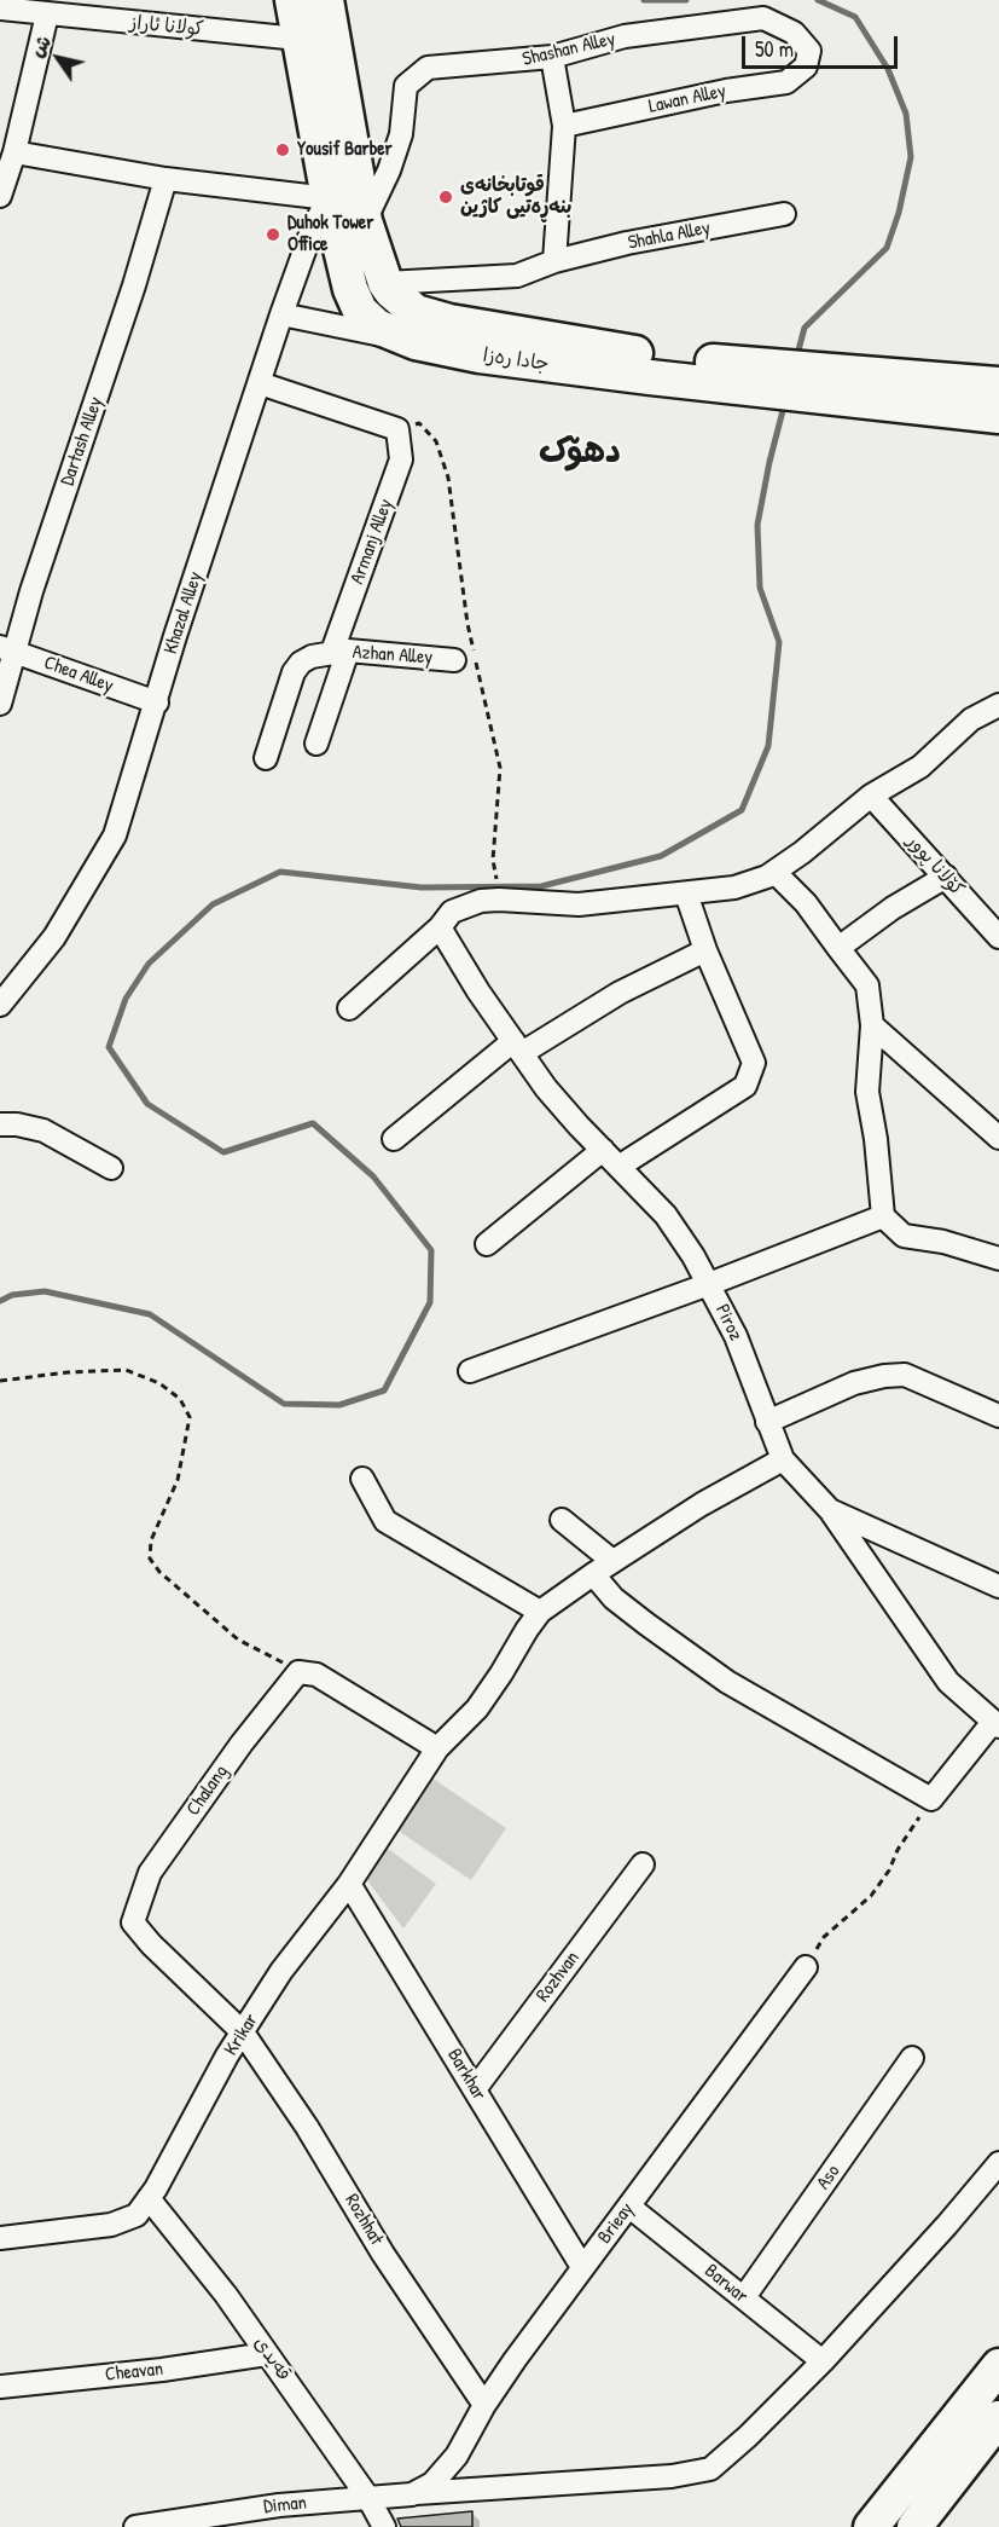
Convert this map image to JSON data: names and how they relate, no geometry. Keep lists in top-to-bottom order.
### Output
{
  "streets": {
    "main road": ["جادا ره‌زا"],
    "street": [
      "کولانا ئاراز",
      "Shashan Alley",
      "Lawan Alley",
      "Shahla Alley",
      "Dartash Alley",
      "Armanj Alley",
      "Khazal Alley",
      "Azhan Alley",
      "Chea Alley",
      "کۆلانا پوور",
      "Piroz",
      "Chalang",
      "Rozhvan",
      "Krikar",
      "Barkhar",
      "Aso",
      "Rozhhat",
      "Brieay",
      "Barwar",
      "قەیدی",
      "Cheavan",
      "Diman"
    ]
  },
  "crossings": [
    ["کولانا ئاراز", "جادا ره‌زا"],
    ["Shashan Alley", "Lawan Alley"],
    ["Shashan Alley", "جادا ره‌زا"],
    ["Shahla Alley", "جادا ره‌زا"],
    ["جادا ره‌زا", "Khazal Alley"],
    ["Dartash Alley", "Chea Alley"],
    ["Armanj Alley", "Azhan Alley"],
    ["Khazal Alley", "Chea Alley"],
    ["Piroz", "Krikar"],
    ["Chalang", "Krikar"],
    ["Chalang", "Rozhhat"],
    ["Rozhvan", "Barkhar"],
    ["Krikar", "Barkhar"],
    ["Krikar", "Rozhhat"],
    ["Krikar", "قەیدی"],
    ["Barkhar", "Brieay"],
    ["Aso", "Barwar"],
    ["Rozhhat", "Brieay"],
    ["Brieay", "Barwar"],
    ["Brieay", "Diman"],
    ["قەیدی", "Cheavan"],
    ["قەیدی", "Diman"]
  ],
  "districts": ["دھۆک"],
  "places": ["Yousif Barber", "قوتابخانەی بنەڕەتیی کاژین", "Duhok Tower Office"],
  "scale_bar": "50 m",
  "north": "top left"
}
